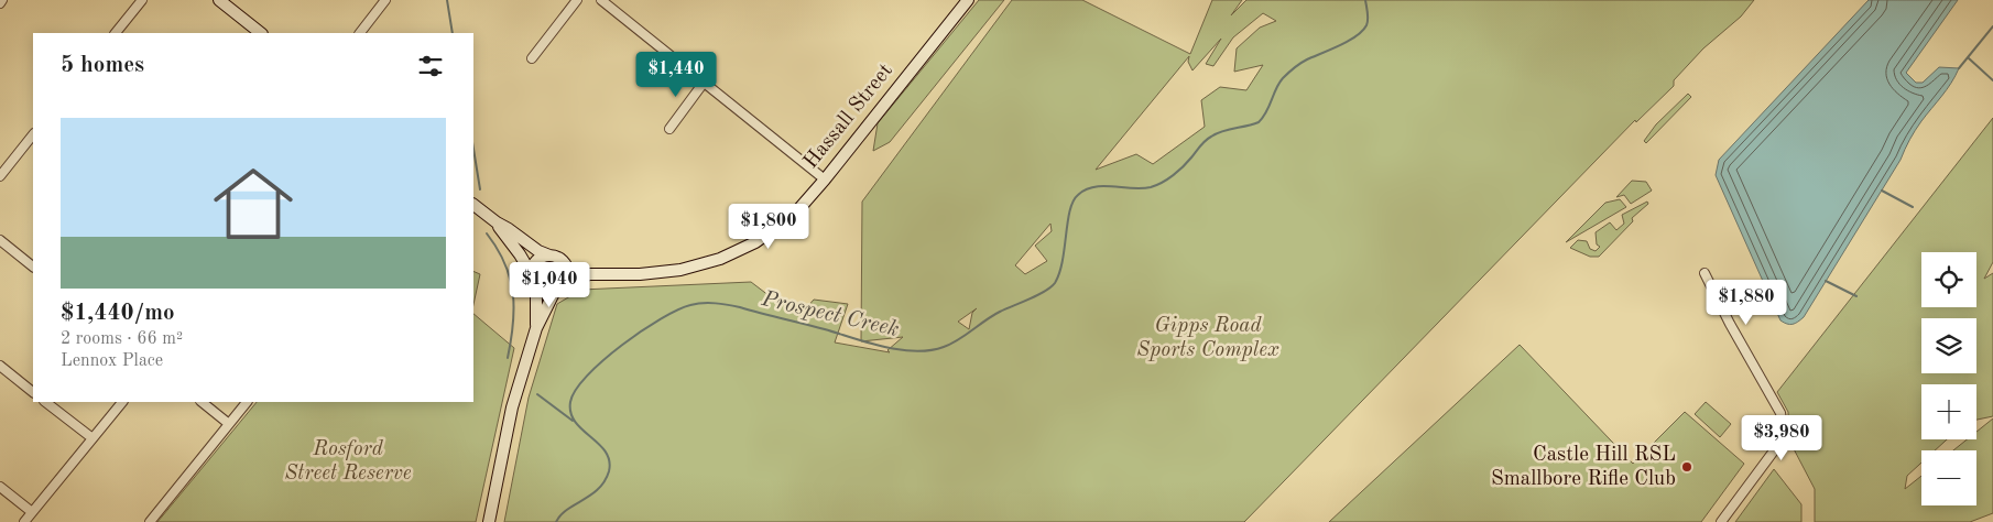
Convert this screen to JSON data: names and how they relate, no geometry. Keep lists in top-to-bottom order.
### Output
{
  "streets": {
    "main road": ["Hassall Street"]
  },
  "water": ["Prospect Creek"],
  "parks": ["Gipps Road Sports Complex", "Rosford Street Reserve"],
  "places": ["Castle Hill RSL Smallbore Rifle Club"],
  "page": {
    "heading": "5 homes",
    "price": [
      "$1,440",
      "$1,800",
      "$1,040",
      "$1,880",
      "$3,980"
    ],
    "list": [
      {
        "name": "$1,440/mo",
        "note": "2 rooms · 66 m² · Lennox Place"
      }
    ],
    "map_buttons": ["+", "−"]
  }
}
